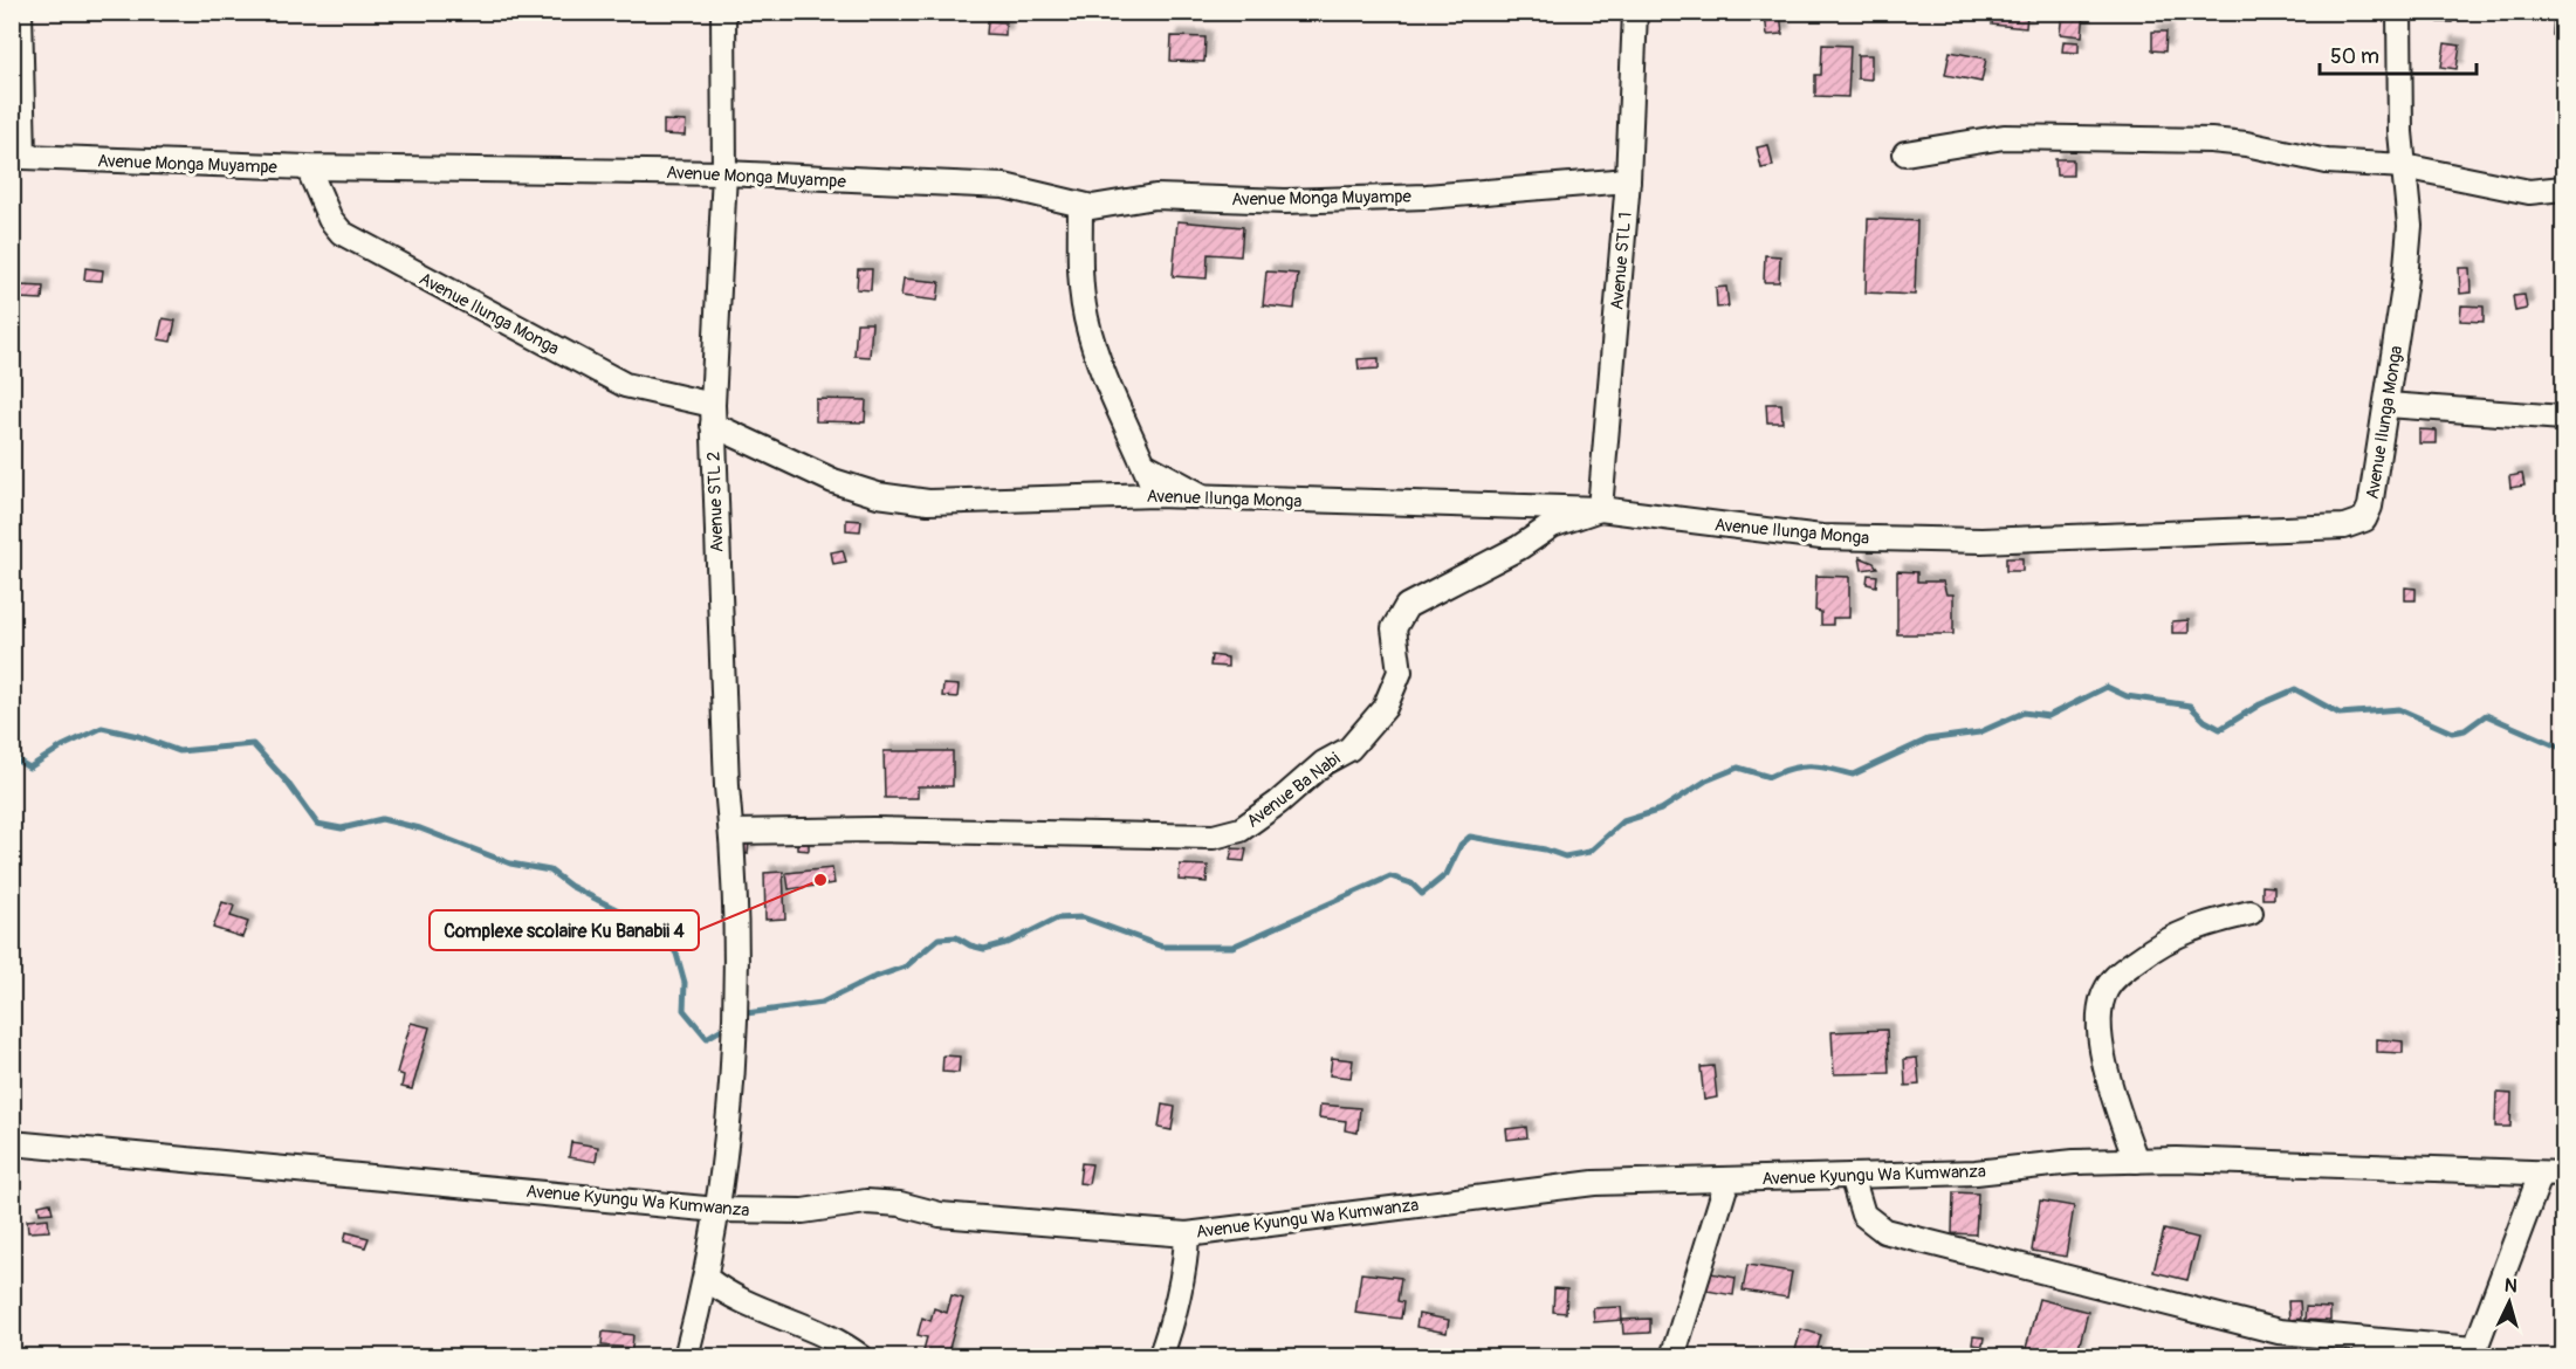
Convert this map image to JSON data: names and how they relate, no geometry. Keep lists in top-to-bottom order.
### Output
{
  "streets": {
    "street": [
      "Avenue Monga Muyampe",
      "Avenue STL 1",
      "Avenue Ilunga Monga",
      "Avenue STL 2",
      "Avenue Ba Nabi",
      "Avenue Kyungu Wa Kumwanza"
    ]
  },
  "crossings": [
    ["Avenue Monga Muyampe", "Avenue STL 1"],
    ["Avenue Monga Muyampe", "Avenue Ilunga Monga"],
    ["Avenue Monga Muyampe", "Avenue STL 2"],
    ["Avenue STL 1", "Avenue Ilunga Monga"],
    ["Avenue STL 1", "Avenue Ba Nabi"],
    ["Avenue Ilunga Monga", "Avenue STL 2"],
    ["Avenue Ilunga Monga", "Avenue Ba Nabi"],
    ["Avenue STL 2", "Avenue Ba Nabi"],
    ["Avenue STL 2", "Avenue Kyungu Wa Kumwanza"]
  ],
  "places": ["Complexe scolaire Ku Banabii 4"],
  "scale_bar": "50 m",
  "north": "top"
}
